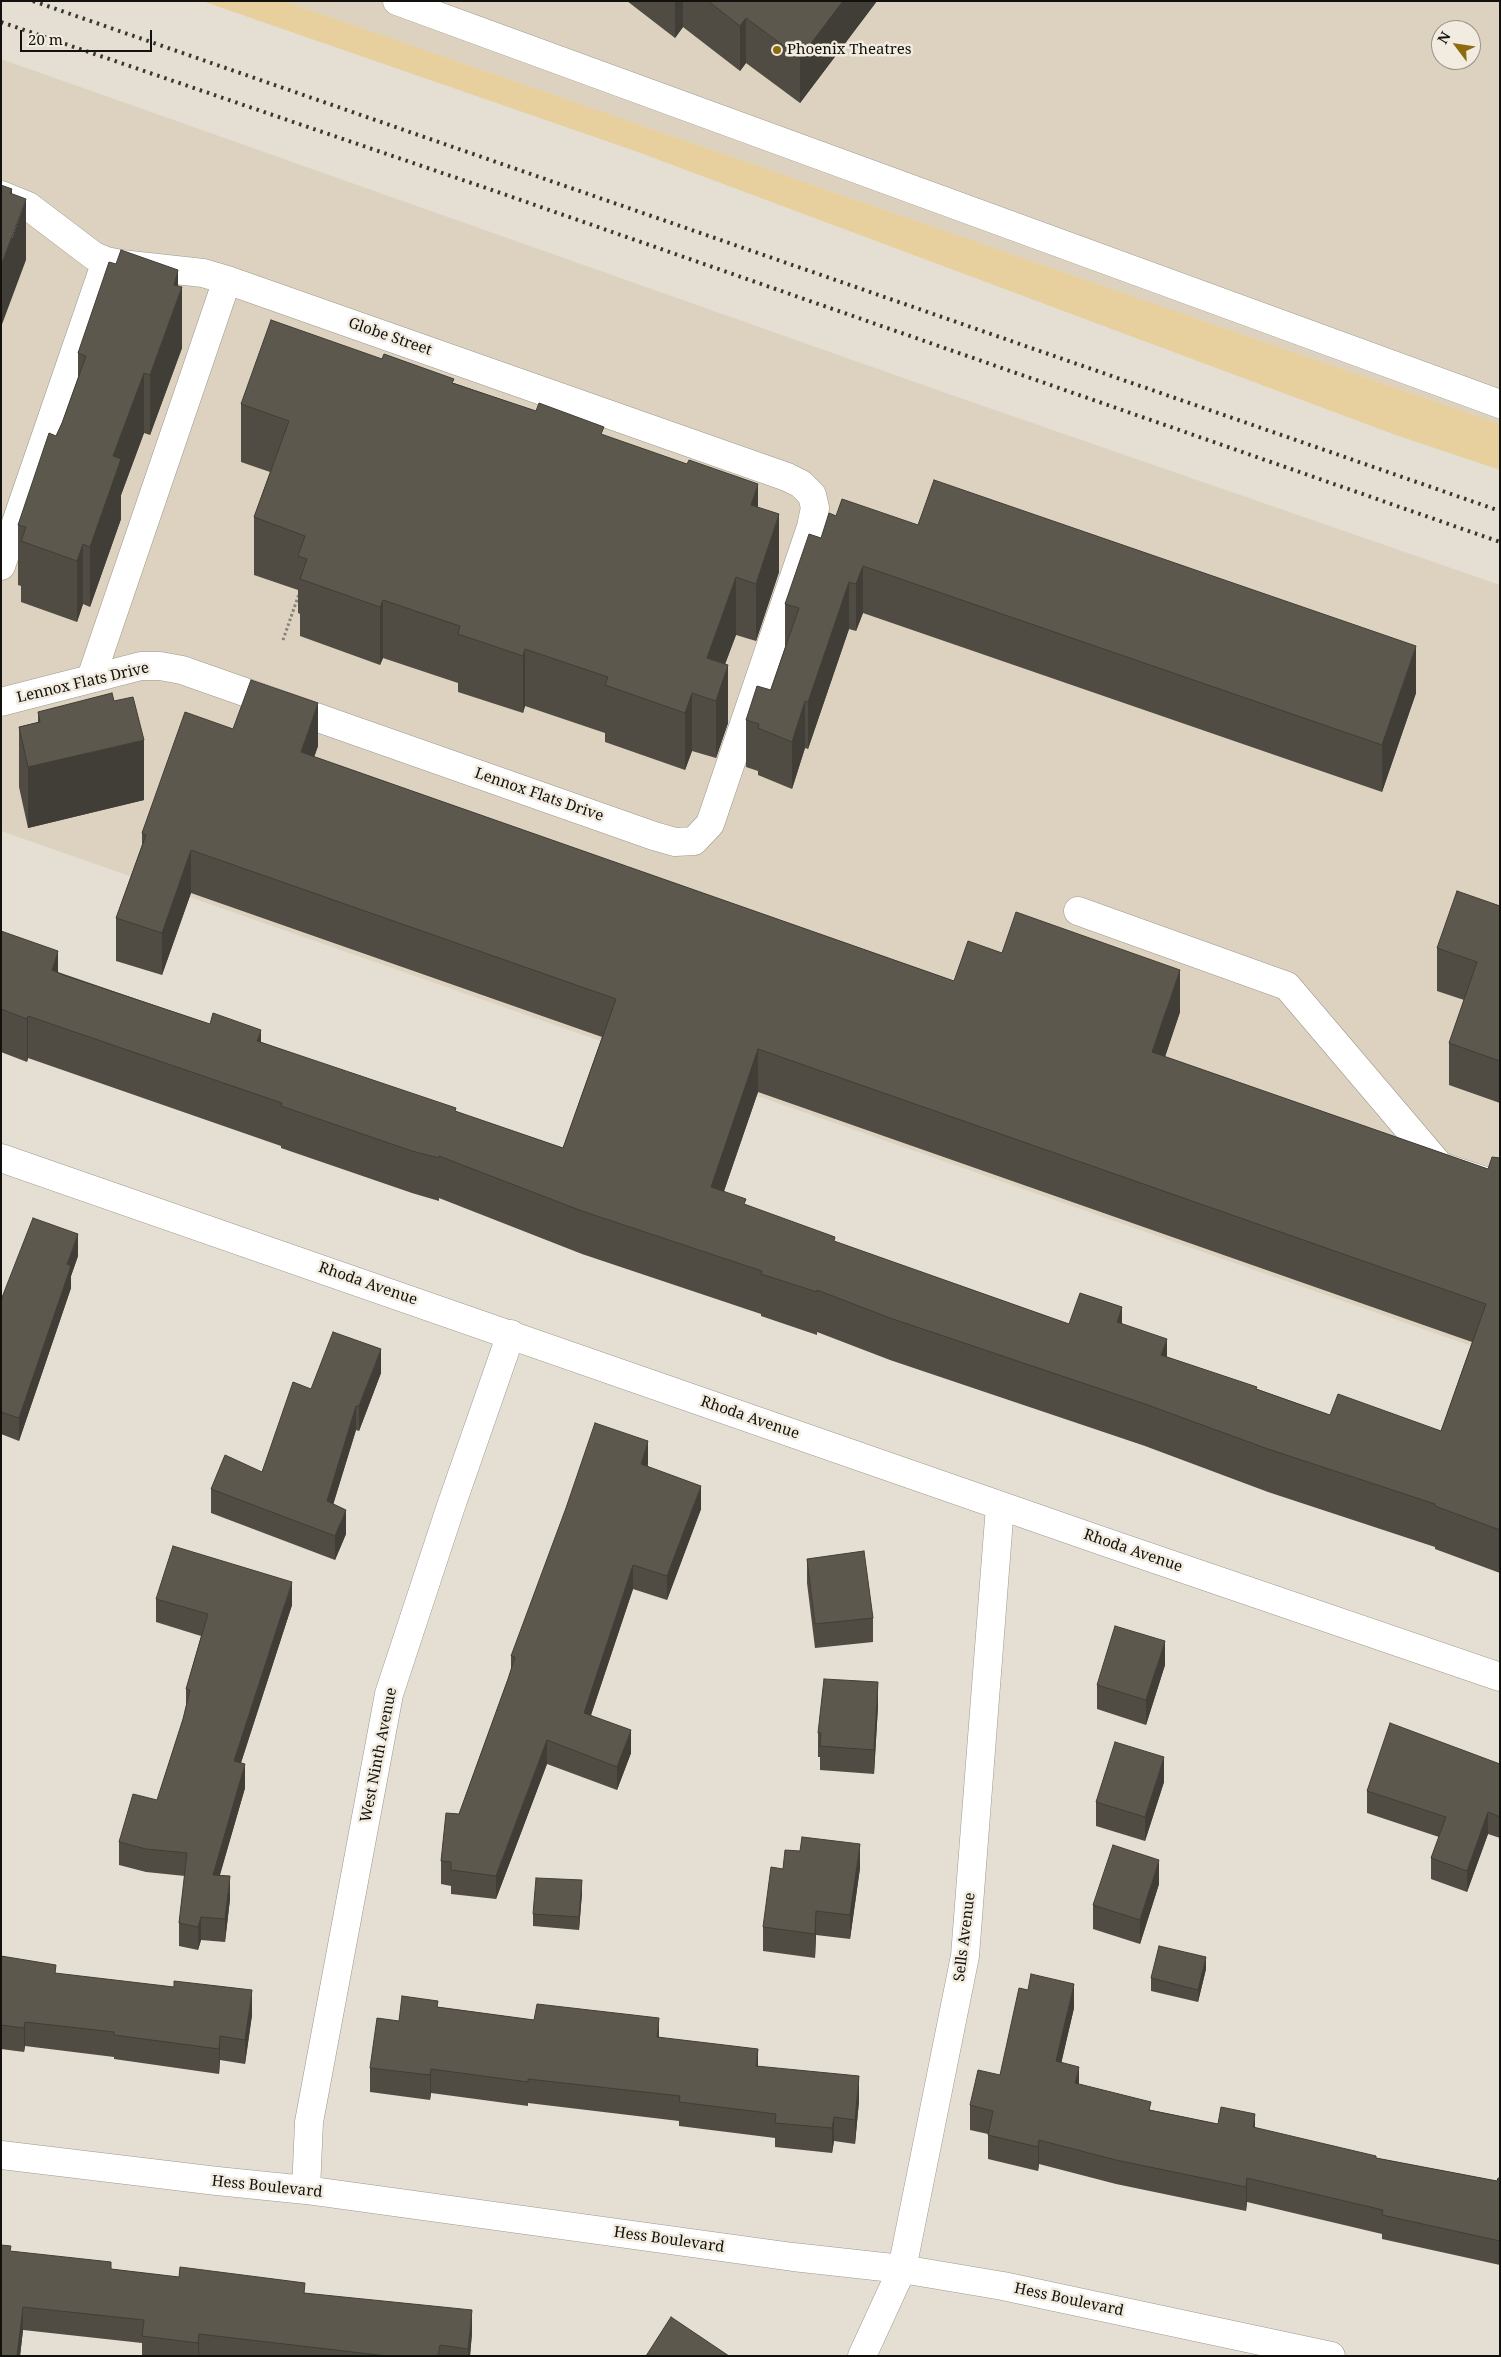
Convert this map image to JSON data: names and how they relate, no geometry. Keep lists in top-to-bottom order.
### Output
{
  "streets": {
    "street": [
      "Globe Street",
      "Lennox Flats Drive",
      "Rhoda Avenue",
      "West Ninth Avenue",
      "Sells Avenue",
      "Hess Boulevard"
    ]
  },
  "crossings": [
    ["Globe Street", "Lennox Flats Drive"],
    ["Rhoda Avenue", "West Ninth Avenue"],
    ["Rhoda Avenue", "Sells Avenue"],
    ["West Ninth Avenue", "Hess Boulevard"],
    ["Sells Avenue", "Hess Boulevard"]
  ],
  "places": ["Phoenix Theatres"],
  "scale_bar": "20 m",
  "north": "top left"
}
